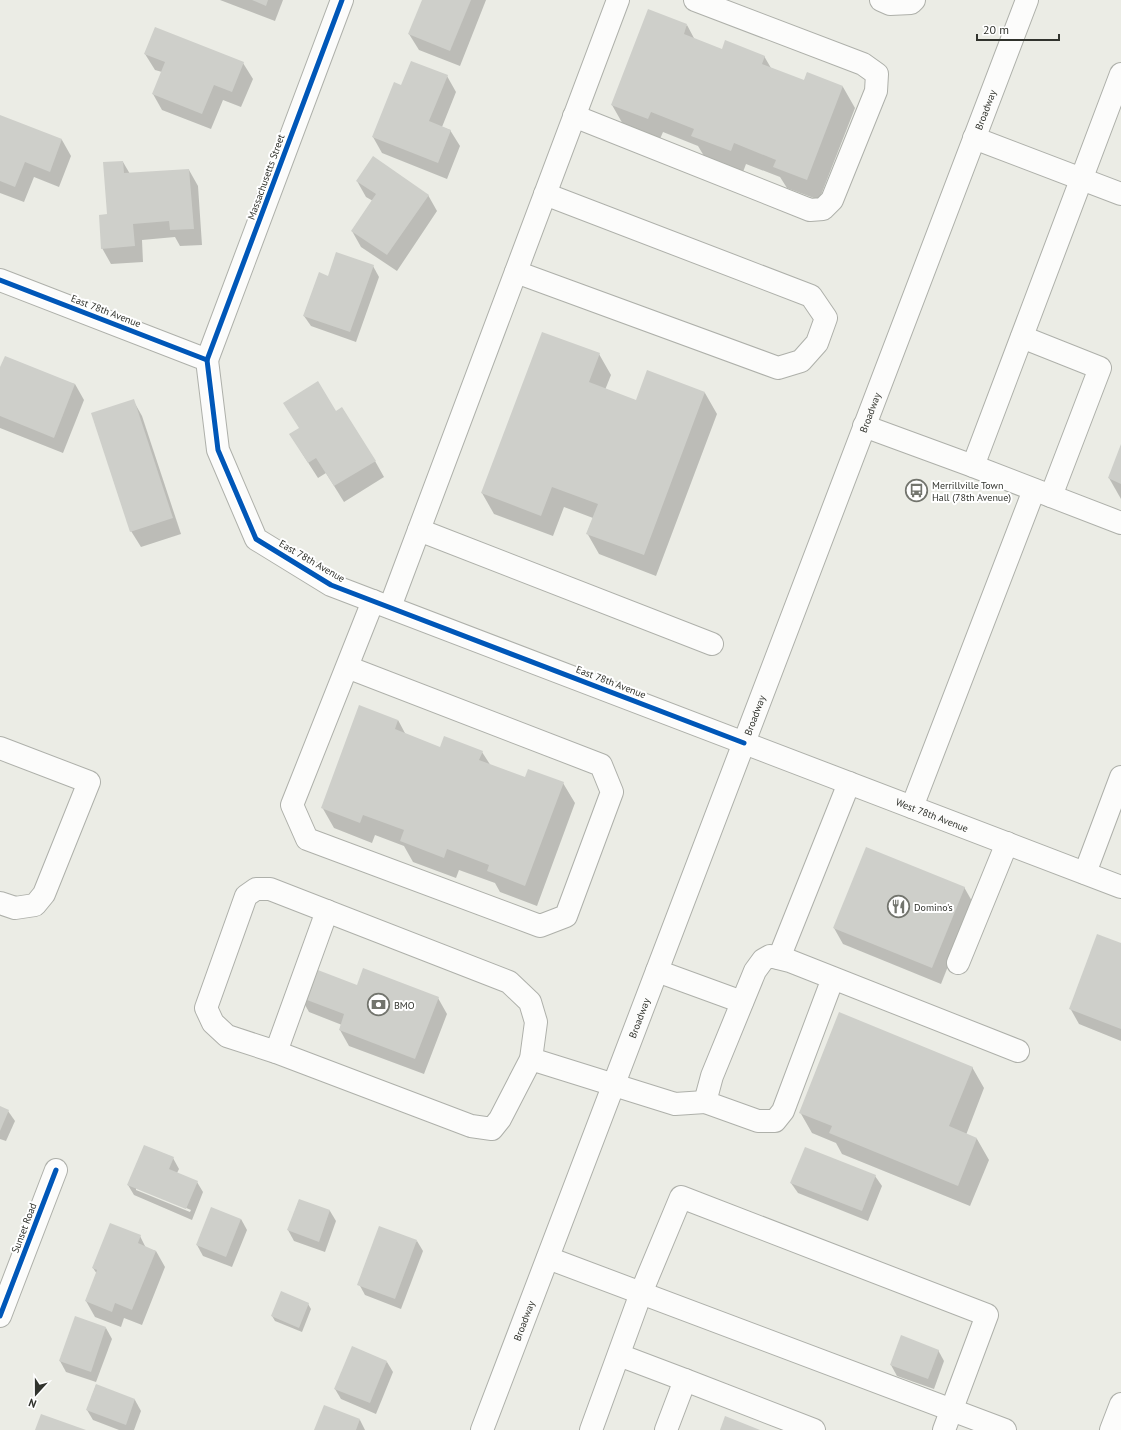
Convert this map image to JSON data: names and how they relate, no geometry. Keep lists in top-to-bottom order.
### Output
{
  "streets": {
    "main road": [
      "Broadway",
      "Massachusetts Street",
      "East 78th Avenue",
      "West 78th Avenue",
      "Sunset Road"
    ]
  },
  "crossings": [
    ["Broadway", "East 78th Avenue"],
    ["Broadway", "West 78th Avenue"],
    ["Massachusetts Street", "East 78th Avenue"],
    ["East 78th Avenue", "West 78th Avenue"]
  ],
  "places": {
    "bus stop": ["Merrillville Town Hall (78th Avenue)"],
    "restaurant": ["Domino's"],
    "bank": ["BMO"]
  },
  "scale_bar": "20 m",
  "north": "bottom"
}
